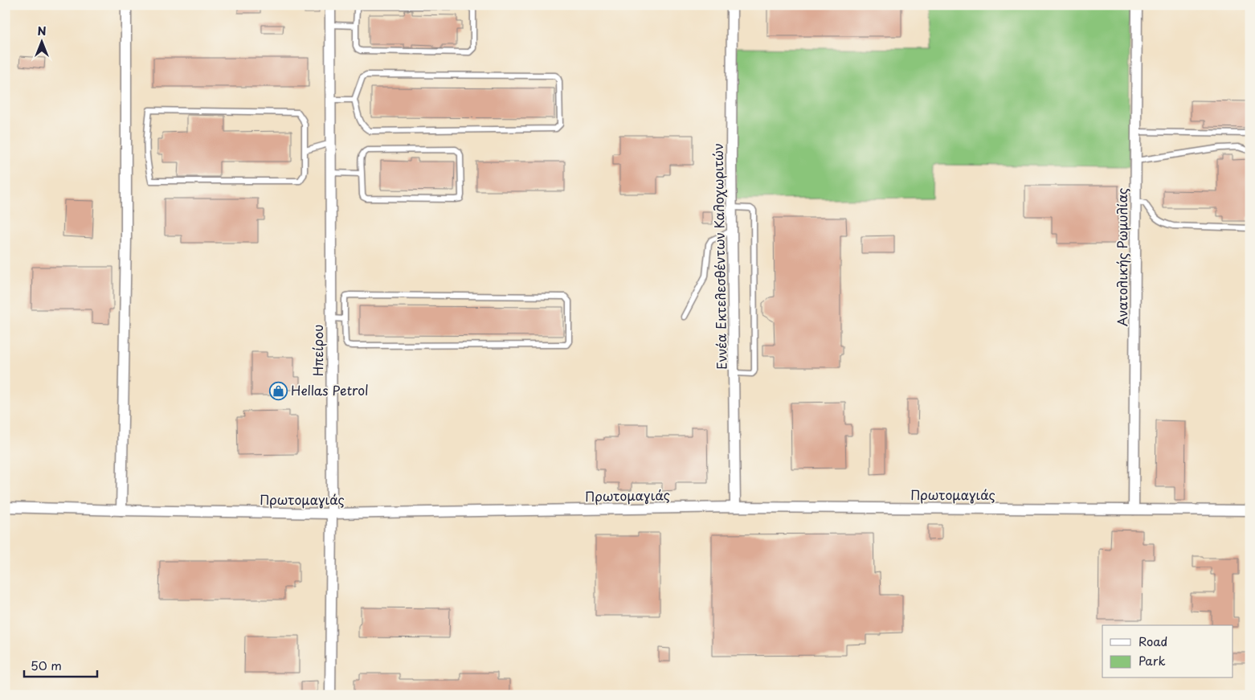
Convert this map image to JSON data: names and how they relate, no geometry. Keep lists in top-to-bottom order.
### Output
{
  "streets": {
    "street": [
      "Εννέα Εκτελεσθέντων Καλοχωριτών",
      "Ανατολικής Ρωμυλίας",
      "Ηπείρου",
      "Πρωτομαγιάς"
    ]
  },
  "crossings": [
    ["Εννέα Εκτελεσθέντων Καλοχωριτών", "Πρωτομαγιάς"],
    ["Ανατολικής Ρωμυλίας", "Πρωτομαγιάς"],
    ["Ηπείρου", "Πρωτομαγιάς"]
  ],
  "places": {
    "shop": ["Hellas Petrol"]
  },
  "legend": ["Road", "Park"],
  "scale_bar": "50 m",
  "north": "top"
}
